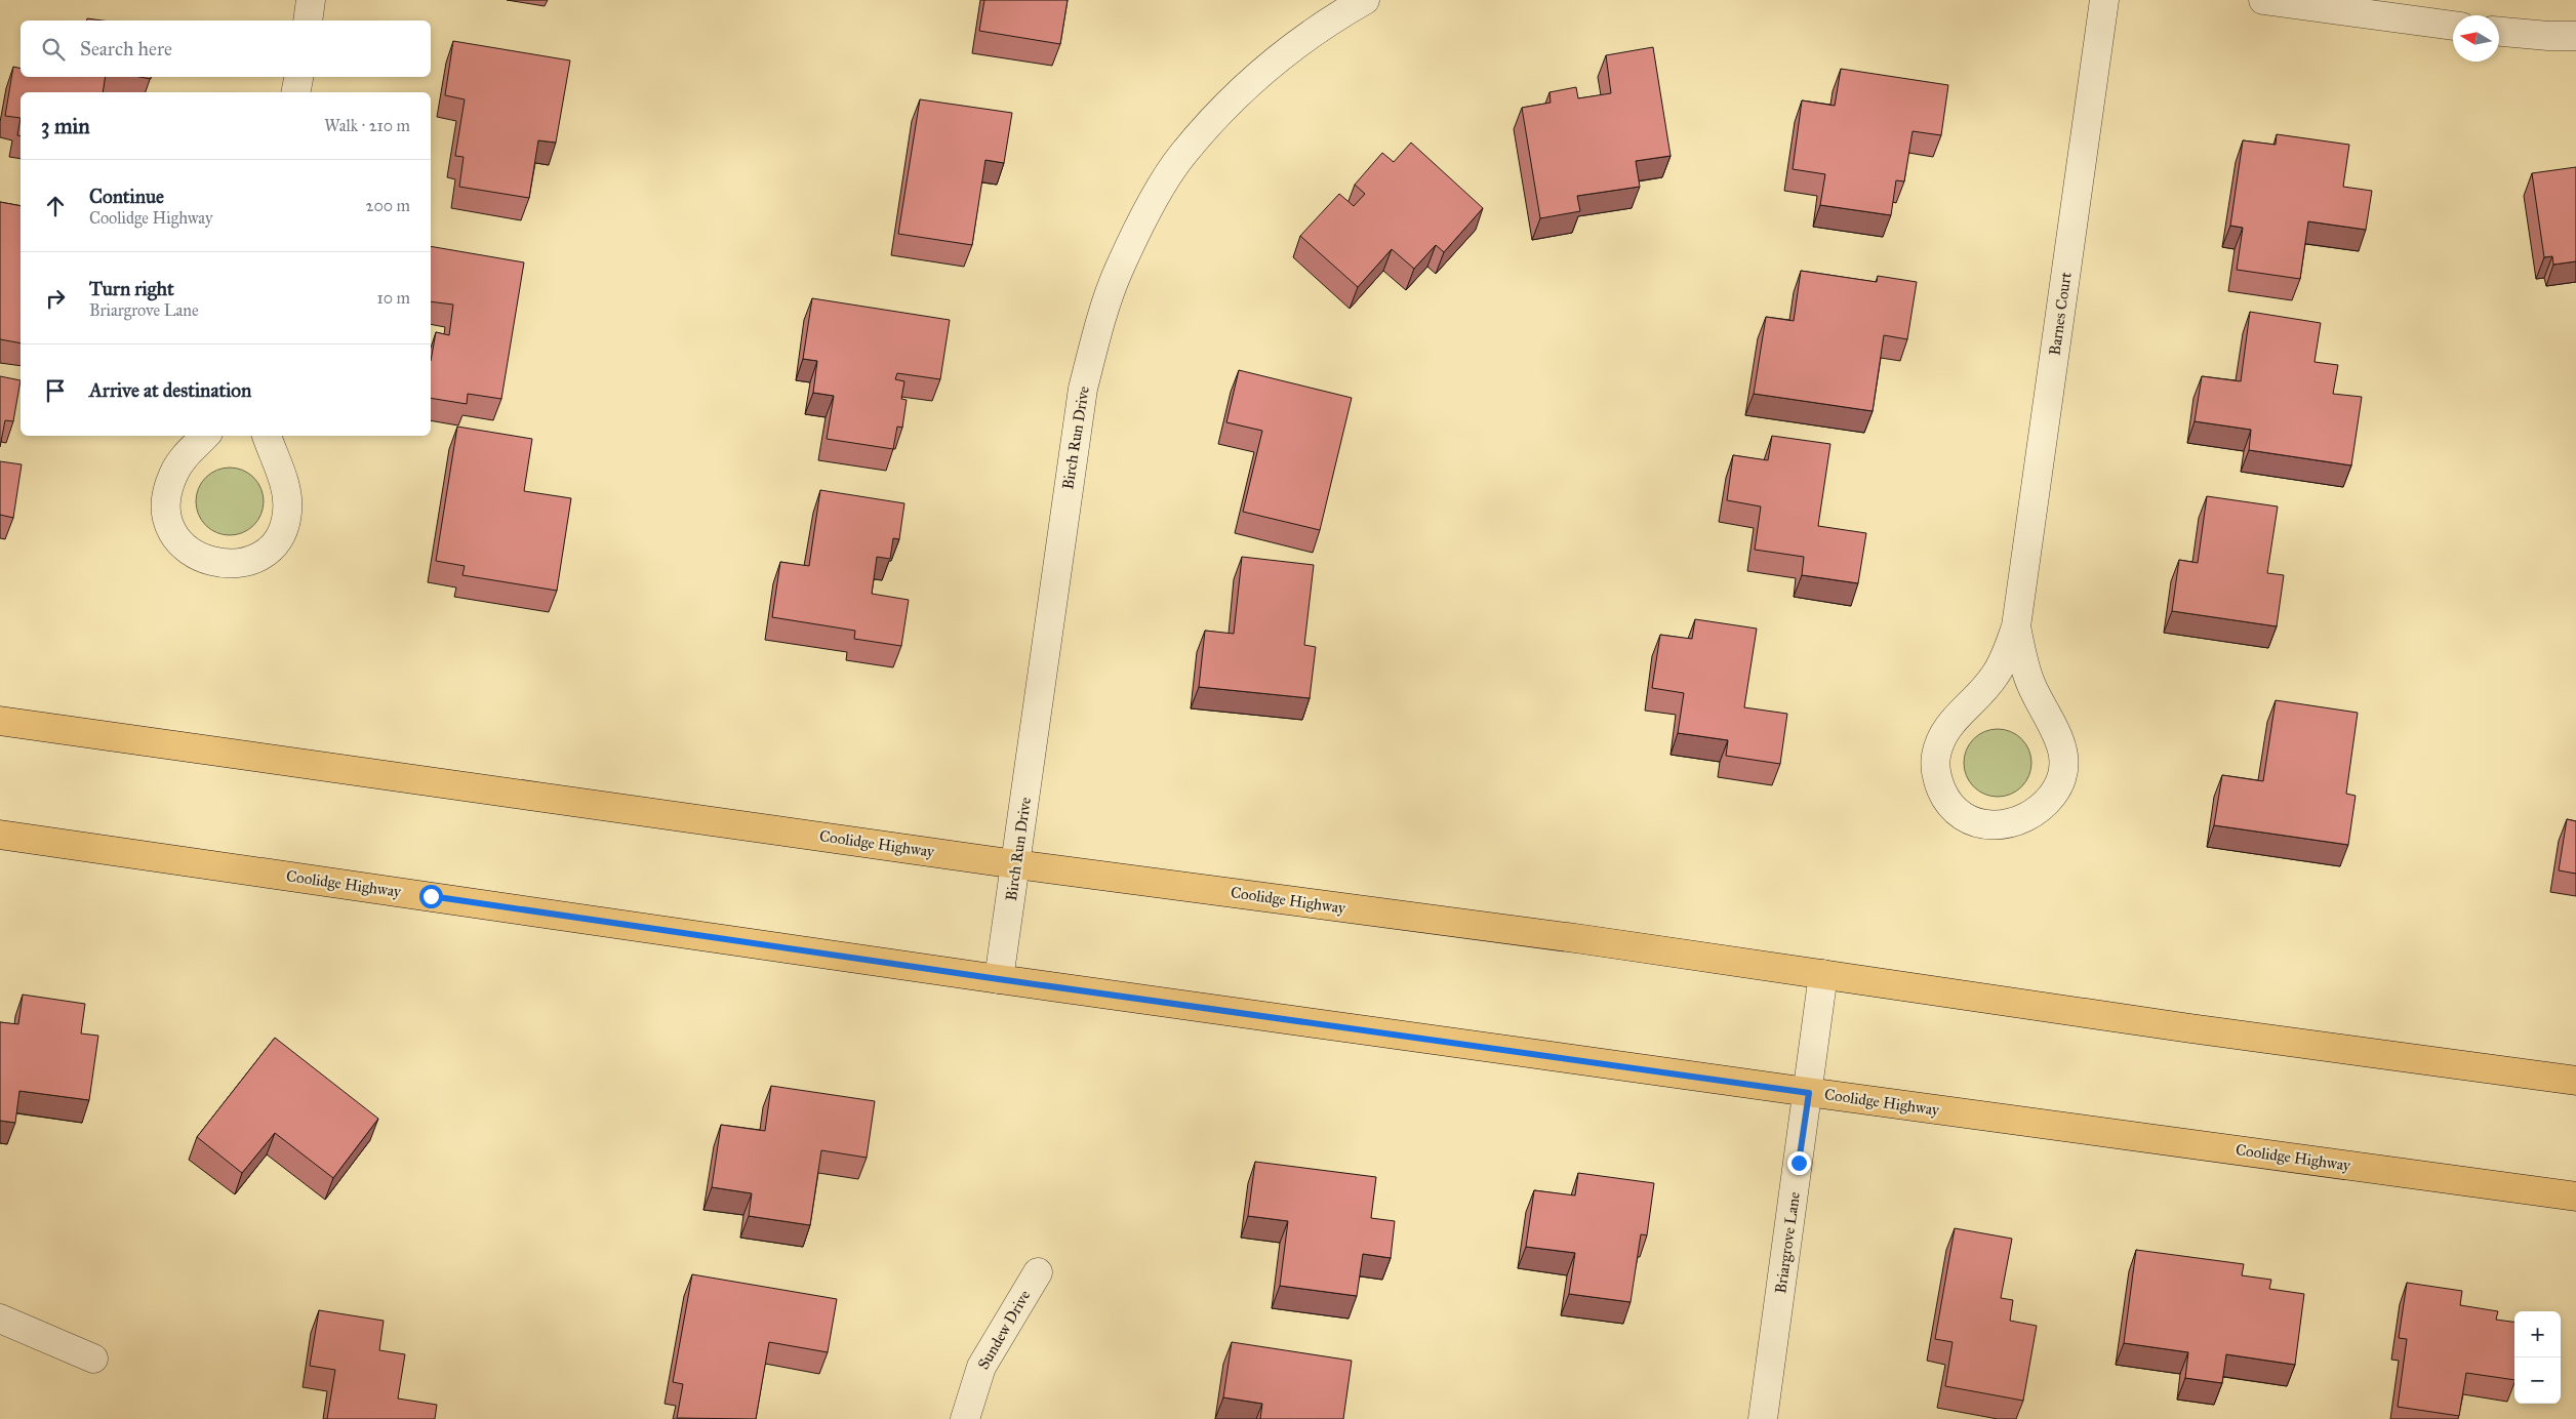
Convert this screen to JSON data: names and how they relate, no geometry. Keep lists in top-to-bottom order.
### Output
{
  "streets": {
    "main road": ["Coolidge Highway"],
    "street": [
      "Barnes Court",
      "Birch Run Drive",
      "Briargrove Lane",
      "Sundew Drive"
    ]
  },
  "crossings": [
    ["Birch Run Drive", "Coolidge Highway"],
    ["Coolidge Highway", "Briargrove Lane"]
  ],
  "north": "left",
  "page": {
    "search": "Search here",
    "heading": ["3 min", "Walk · 210 m"],
    "list": [
      ["Continue", "Coolidge Highway", "200 m"],
      ["Turn right", "Briargrove Lane", "10 m"],
      "Arrive at destination"
    ],
    "map_buttons": ["+", "−"]
  }
}
